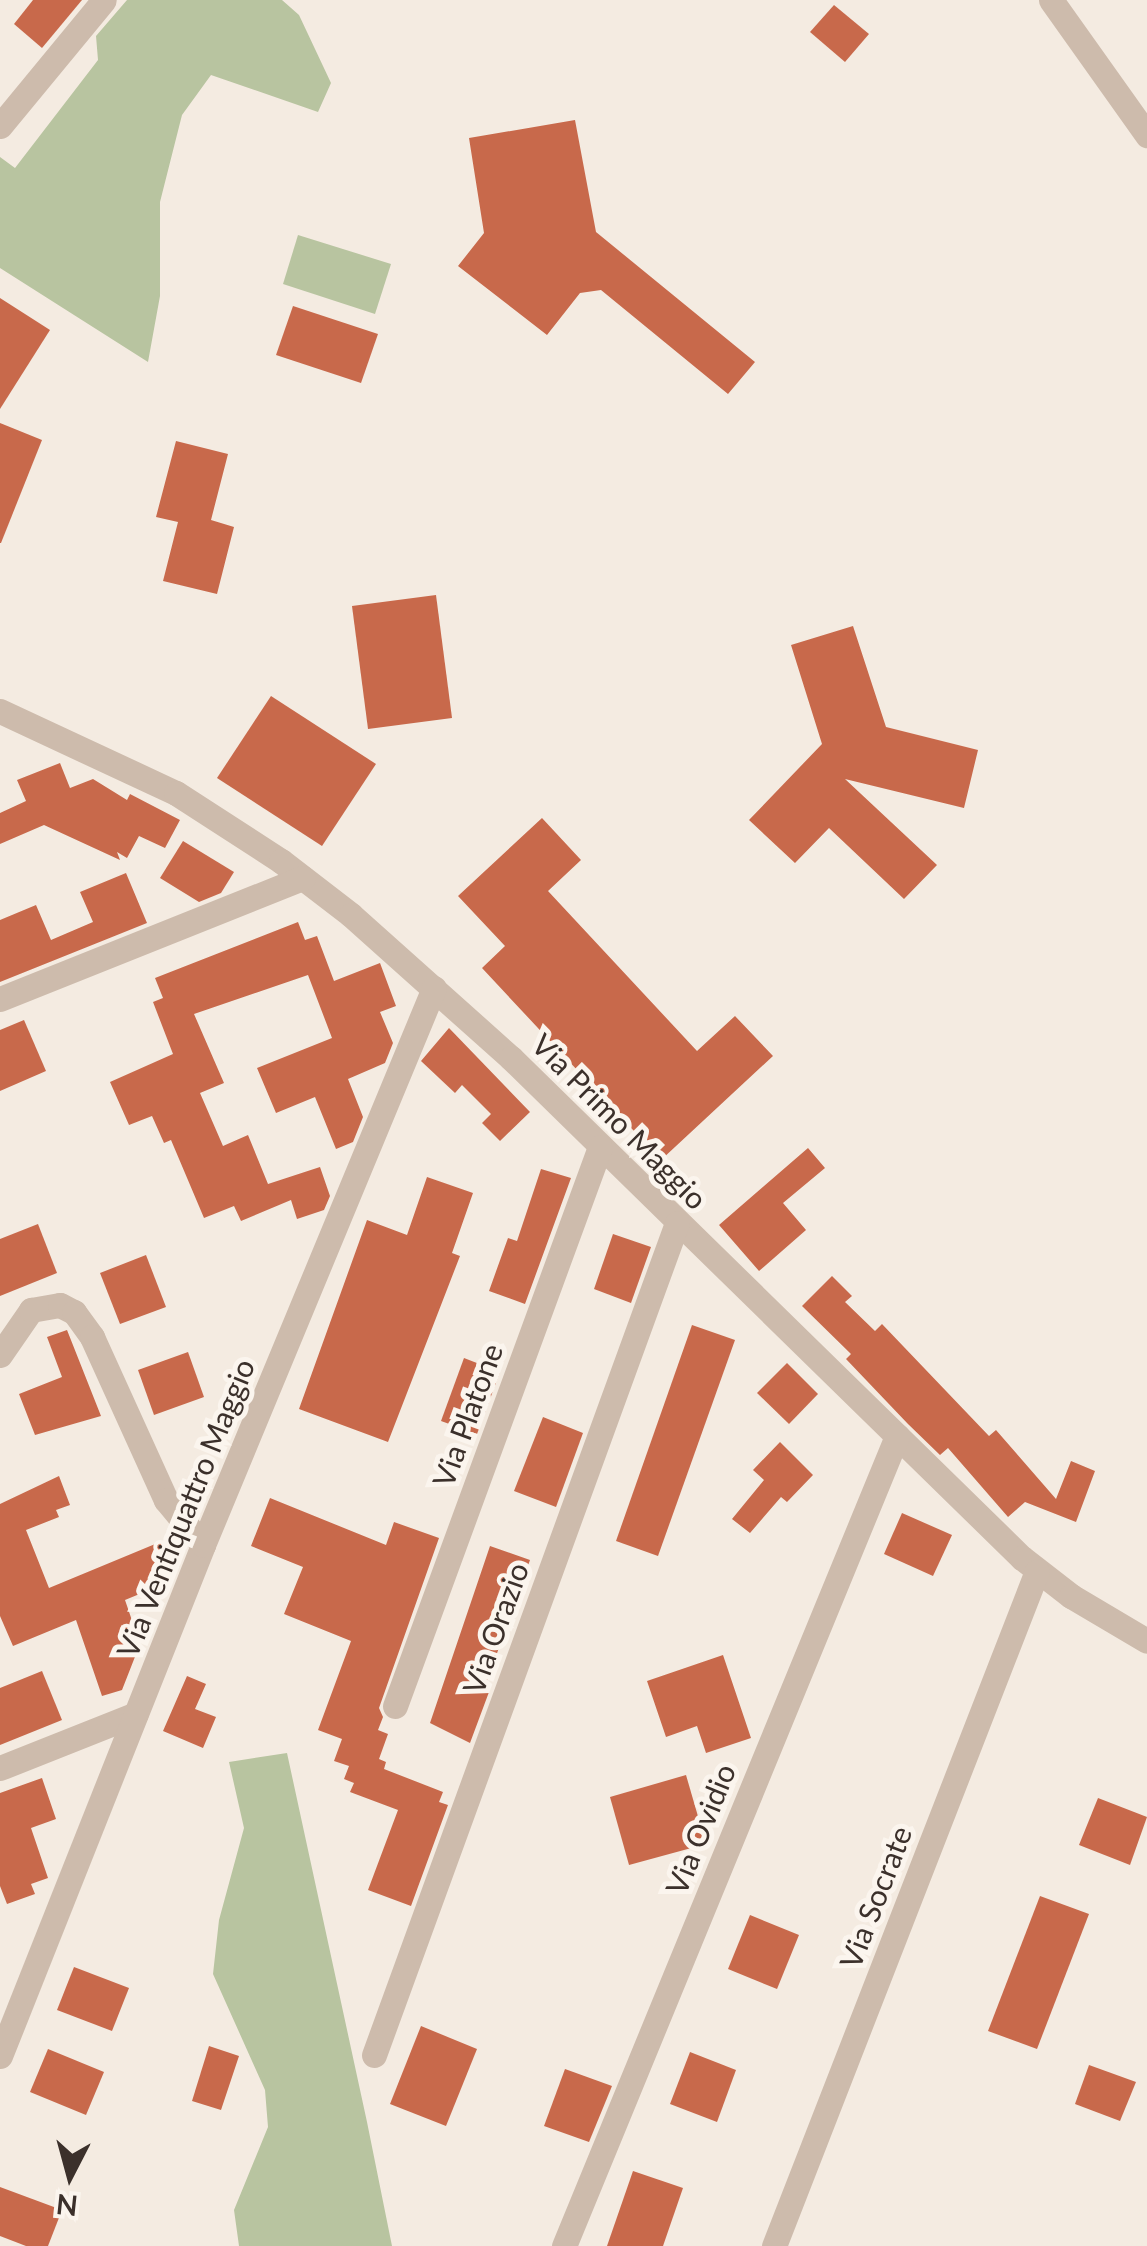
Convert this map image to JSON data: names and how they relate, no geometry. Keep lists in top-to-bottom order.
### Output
{
  "streets": {
    "street": [
      "Via Primo Maggio",
      "Via Platone",
      "Via Ventiquattro Maggio",
      "Via Orazio",
      "Via Ovidio",
      "Via Socrate"
    ]
  },
  "crossings": [
    ["Via Primo Maggio", "Via Platone"],
    ["Via Primo Maggio", "Via Ventiquattro Maggio"],
    ["Via Primo Maggio", "Via Orazio"],
    ["Via Primo Maggio", "Via Ovidio"],
    ["Via Primo Maggio", "Via Socrate"]
  ],
  "north": "bottom"
}
